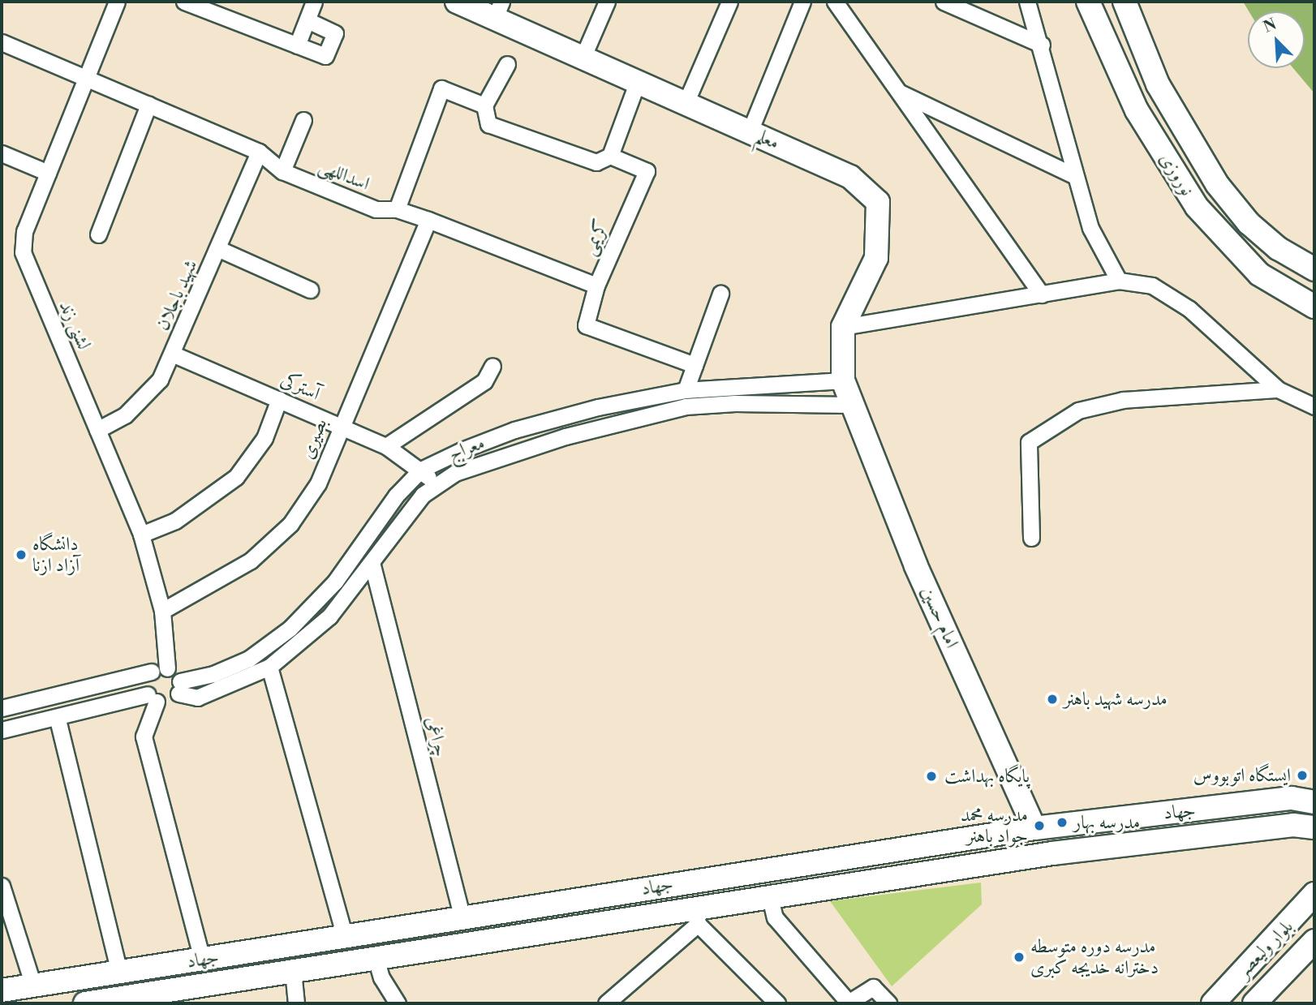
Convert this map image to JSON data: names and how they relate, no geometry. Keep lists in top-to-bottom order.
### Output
{
  "streets": {
    "main road": [
      "معلم",
      "نوروزی",
      "امام حسین",
      "جهاد",
      "بلوار ولیعصر"
    ],
    "street": [
      "اسداللهی",
      "کریمی",
      "شهید باجلان",
      "لشنی زند",
      "آسترکی",
      "بصیری",
      "معراج",
      "چراغی"
    ]
  },
  "crossings": [
    ["معلم", "معراج"],
    ["معلم", "امام حسین"],
    ["اسداللهی", "کریمی"],
    ["اسداللهی", "شهید باجلان"],
    ["اسداللهی", "لشنی زند"],
    ["اسداللهی", "بصیری"],
    ["شهید باجلان", "لشنی زند"],
    ["شهید باجلان", "آسترکی"],
    ["لشنی زند", "بصیری"],
    ["لشنی زند", "جهاد"],
    ["آسترکی", "بصیری"],
    ["آسترکی", "معراج"],
    ["معراج", "امام حسین"],
    ["معراج", "چراغی"],
    ["امام حسین", "جهاد"],
    ["چراغی", "جهاد"]
  ],
  "places": [
    "دانشگاه آزاد ازنا",
    "مدرسه شهید باهنر",
    "ایستگاه اتوبووس",
    "پایگاه بهداشت",
    "مدرسه بهار",
    "مدرسه محمد جواد باهنر",
    "مدرسه دوره متوسطه دخترانه خدیجه کبری"
  ],
  "north": "top left"
}
